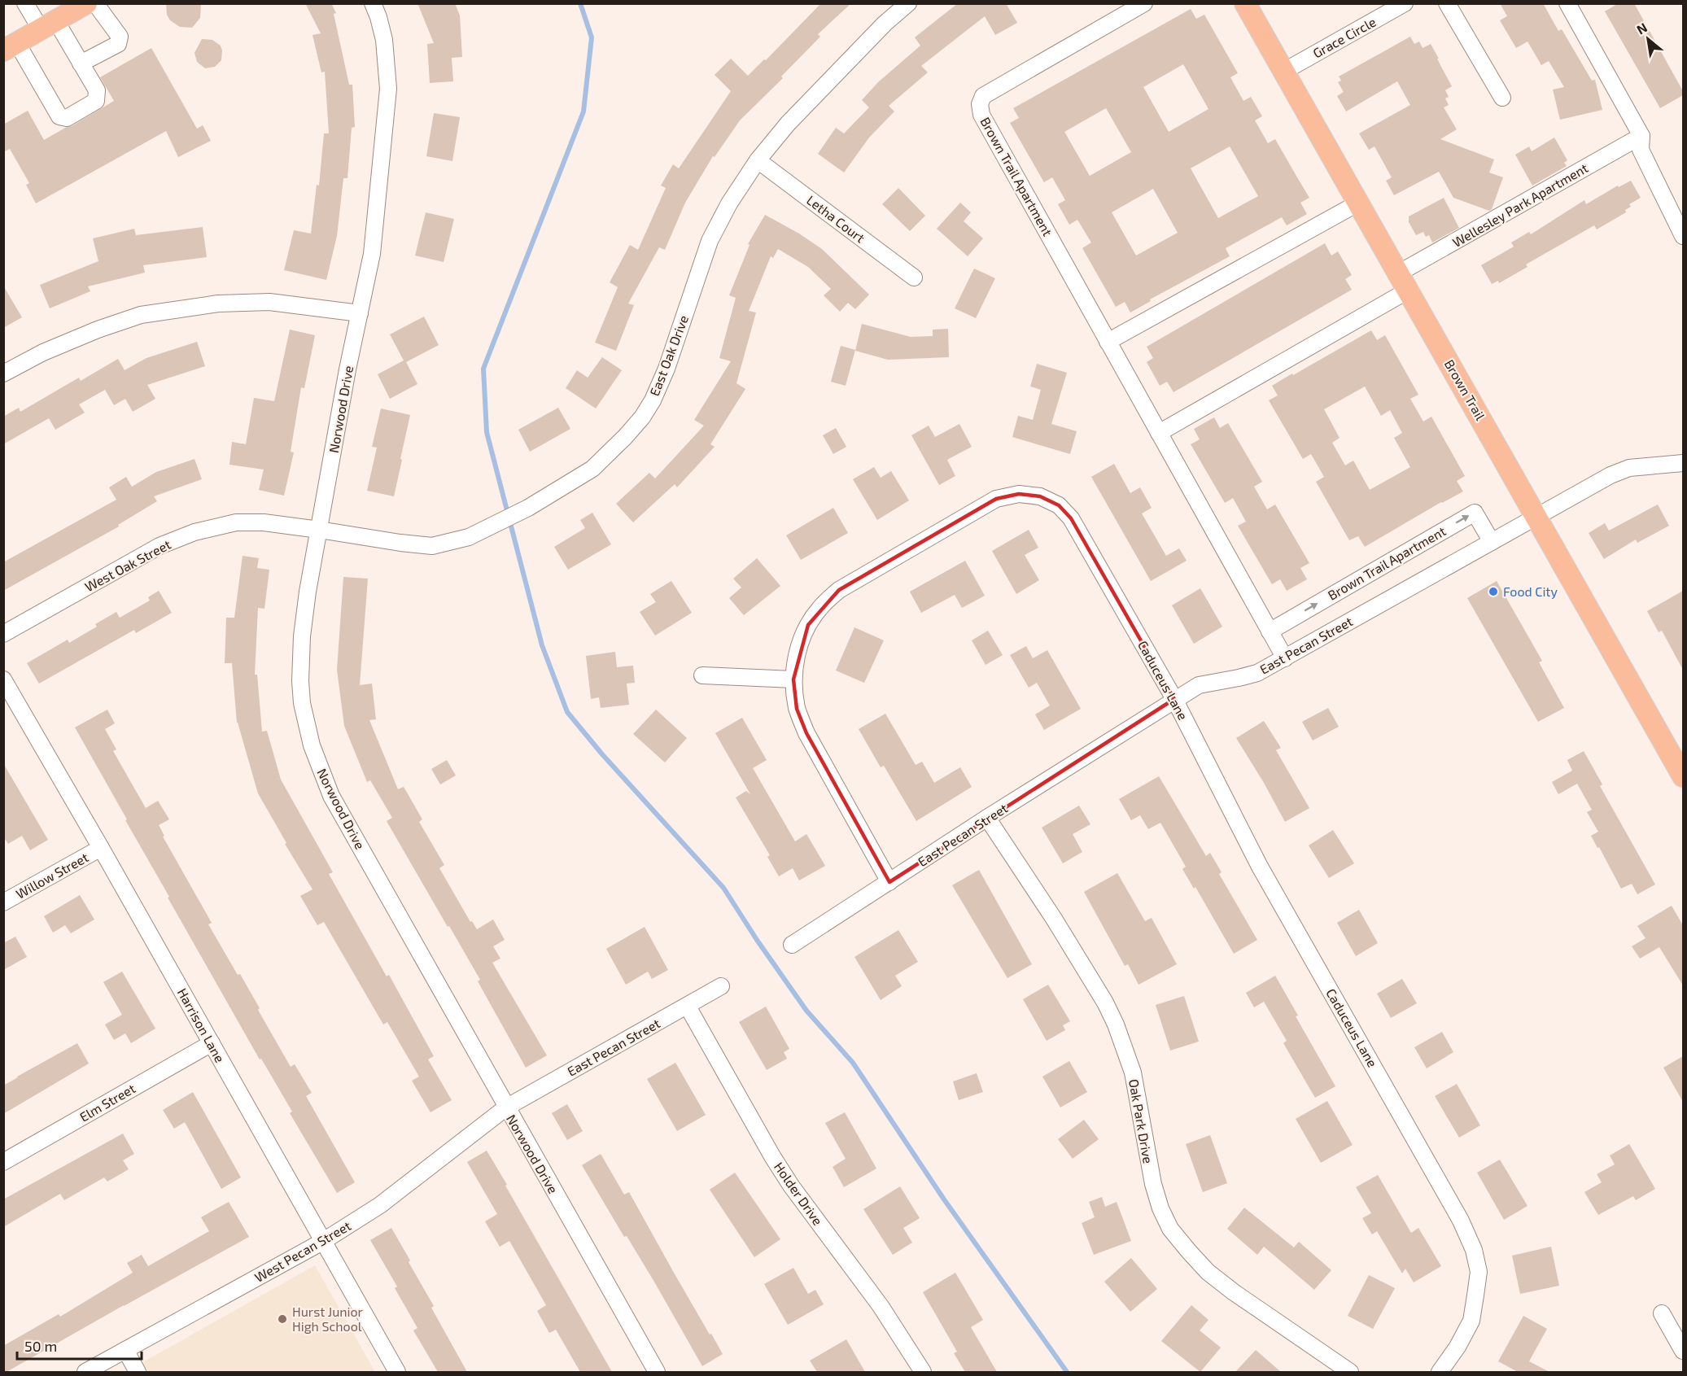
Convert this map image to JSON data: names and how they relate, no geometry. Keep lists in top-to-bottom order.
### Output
{
  "streets": {
    "main road": ["Brown Trail"],
    "street": [
      "Grace Circle",
      "Brown Trail Apartment",
      "Wellesley Park Apartment",
      "Letha Court",
      "East Oak Drive",
      "Norwood Drive",
      "West Oak Street",
      "East Pecan Street",
      "Caduceus Lane",
      "Willow Street",
      "Harrison Lane",
      "Elm Street",
      "Oak Park Drive",
      "Holder Drive",
      "West Pecan Street"
    ]
  },
  "crossings": [
    ["Grace Circle", "Brown Trail"],
    ["Brown Trail Apartment", "East Pecan Street"],
    ["Wellesley Park Apartment", "Brown Trail"],
    ["Letha Court", "East Oak Drive"],
    ["East Oak Drive", "Norwood Drive"],
    ["East Oak Drive", "West Oak Street"],
    ["Brown Trail", "East Pecan Street"],
    ["Norwood Drive", "West Oak Street"],
    ["Norwood Drive", "East Pecan Street"],
    ["Norwood Drive", "West Pecan Street"],
    ["East Pecan Street", "Caduceus Lane"],
    ["East Pecan Street", "Oak Park Drive"],
    ["East Pecan Street", "Holder Drive"],
    ["East Pecan Street", "West Pecan Street"],
    ["Willow Street", "Harrison Lane"],
    ["Harrison Lane", "Elm Street"],
    ["Harrison Lane", "West Pecan Street"]
  ],
  "places": ["Food City", "Hurst Junior High School"],
  "scale_bar": "50 m",
  "north": "top left"
}
